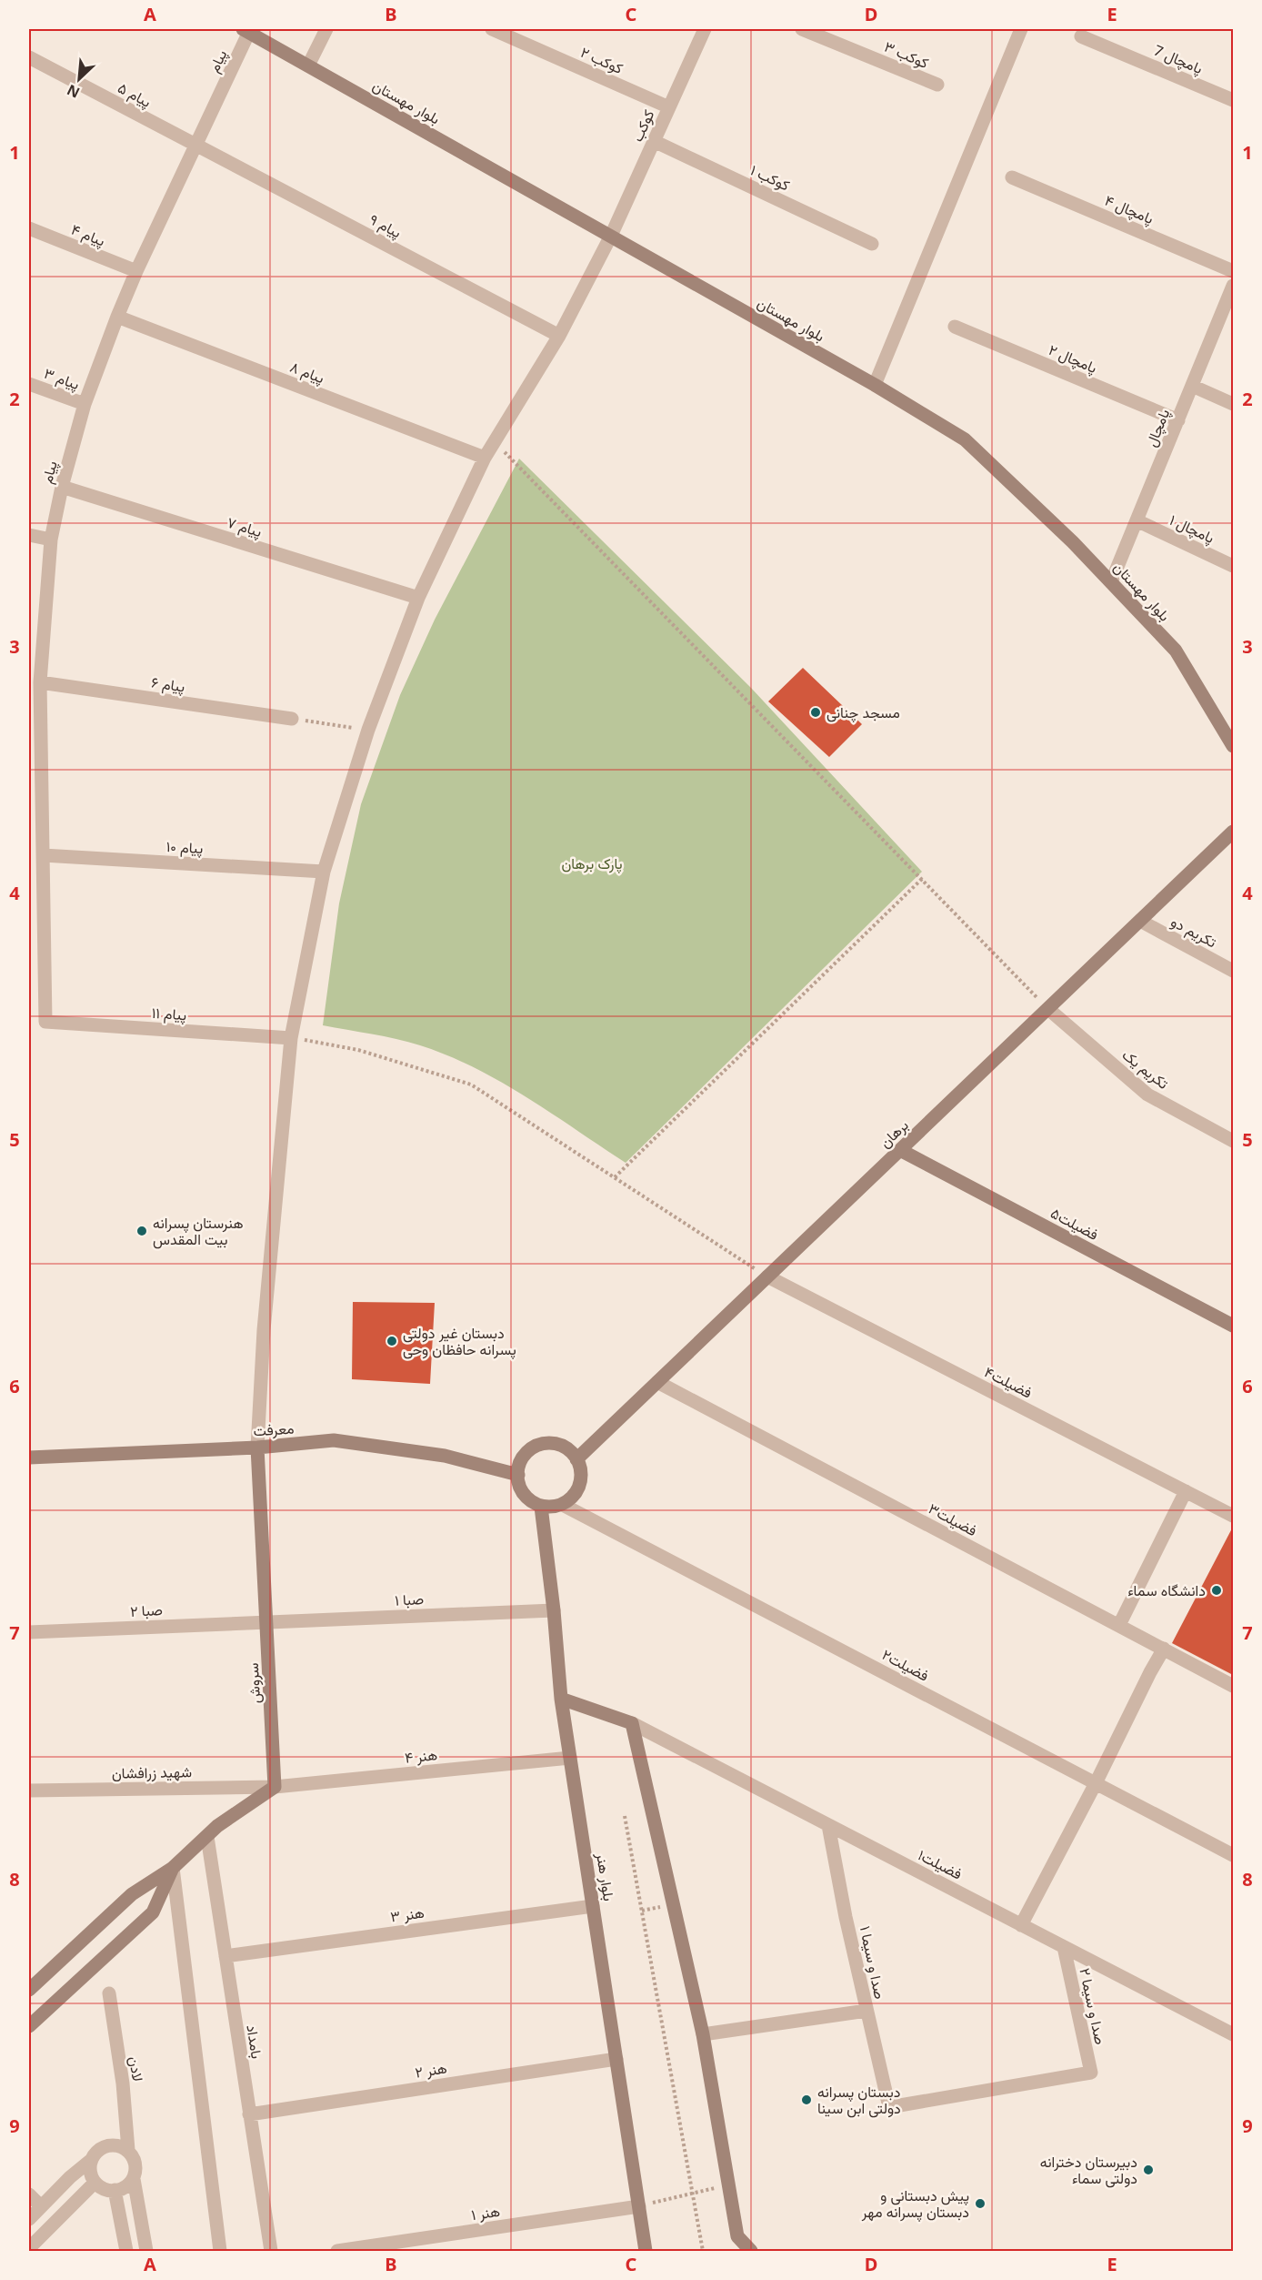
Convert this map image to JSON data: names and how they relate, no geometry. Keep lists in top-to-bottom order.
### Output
{
  "streets": {
    "street": [
      "کوکب ۳",
      "پامچال 7",
      "کوکب ۲",
      "پیام",
      "پیام ۵",
      "بلوار مهستان",
      "کوکب",
      "کوکب ۱",
      "پامچال ۴",
      "پیام ۹",
      "پیام ۴",
      "پامچال ۲",
      "پیام ۸",
      "پیام ۳",
      "پامچال",
      "پیام ۷",
      "پامچال ۱",
      "پیام ۶",
      "پیام ۱۰",
      "تکریم دو",
      "پیام ۱۱",
      "تکریم یک",
      "برهان",
      "فضیلت۵",
      "فضیلت۴",
      "معرفت",
      "فضیلت۳",
      "صبا ۱",
      "صبا ۲",
      "فضیلت۲",
      "سروش",
      "هنر ۴",
      "شهید زرافشان",
      "فضیلت۱",
      "بلوار هنر",
      "هنر ۳",
      "صدا و سیما ۱",
      "صدا و سیما ۲",
      "بامداد",
      "لادن",
      "هنر ۲",
      "هنر ۱"
    ]
  },
  "crossings": [
    ["کوکب ۲", "کوکب"],
    ["پیام", "پیام ۵"],
    ["پیام", "بلوار مهستان"],
    ["پیام", "پیام ۹"],
    ["پیام", "پیام ۴"],
    ["پیام", "پیام ۸"],
    ["پیام", "پیام ۳"],
    ["پیام", "پیام ۷"],
    ["پیام", "پیام ۶"],
    ["پیام", "پیام ۱۰"],
    ["پیام", "پیام ۱۱"],
    ["پیام ۵", "پیام ۹"],
    ["بلوار مهستان", "کوکب"],
    ["بلوار مهستان", "پامچال"],
    ["کوکب", "کوکب ۱"],
    ["کوکب", "پیام ۹"],
    ["کوکب", "پیام ۸"],
    ["کوکب", "پیام ۷"],
    ["کوکب", "پیام ۱۰"],
    ["کوکب", "پیام ۱۱"],
    ["کوکب", "معرفت"],
    ["کوکب", "سروش"],
    ["پامچال ۲", "پامچال"],
    ["پامچال", "پامچال ۱"],
    ["تکریم دو", "برهان"],
    ["تکریم یک", "برهان"],
    ["برهان", "فضیلت۵"],
    ["برهان", "فضیلت۴"],
    ["برهان", "معرفت"],
    ["برهان", "فضیلت۳"],
    ["برهان", "فضیلت۲"],
    ["برهان", "بلوار هنر"],
    ["معرفت", "فضیلت۲"],
    ["معرفت", "سروش"],
    ["معرفت", "بلوار هنر"],
    ["صبا ۱", "صبا ۲"],
    ["صبا ۱", "سروش"],
    ["صبا ۱", "بلوار هنر"],
    ["صبا ۲", "سروش"],
    ["فضیلت۲", "بلوار هنر"],
    ["سروش", "هنر ۴"],
    ["سروش", "شهید زرافشان"],
    ["هنر ۴", "شهید زرافشان"],
    ["هنر ۴", "بلوار هنر"],
    ["فضیلت۱", "صدا و سیما ۱"],
    ["فضیلت۱", "صدا و سیما ۲"],
    ["بلوار هنر", "هنر ۳"],
    ["بلوار هنر", "هنر ۲"],
    ["بلوار هنر", "هنر ۱"],
    ["هنر ۳", "بامداد"],
    ["صدا و سیما ۱", "صدا و سیما ۲"],
    ["بامداد", "هنر ۲"]
  ],
  "parks": ["پارک برهان"],
  "places": [
    "مسجد چنانی",
    "هنرستان پسرانه بیت المقدس",
    "دبستان غیر دولتی پسرانه حافظان وحی",
    "دانشگاه سماء",
    "دبستان پسرانه دولتی ابن سینا",
    "دبیرستان دخترانه دولتی سماء",
    "پیش دبستانی و دبستان پسرانه مهر"
  ],
  "north": "bottom left",
  "grid": {
    "columns": [
      "A",
      "B",
      "C",
      "D",
      "E"
    ],
    "rows": [
      "1",
      "2",
      "3",
      "4",
      "5",
      "6",
      "7",
      "8",
      "9"
    ]
  }
}
